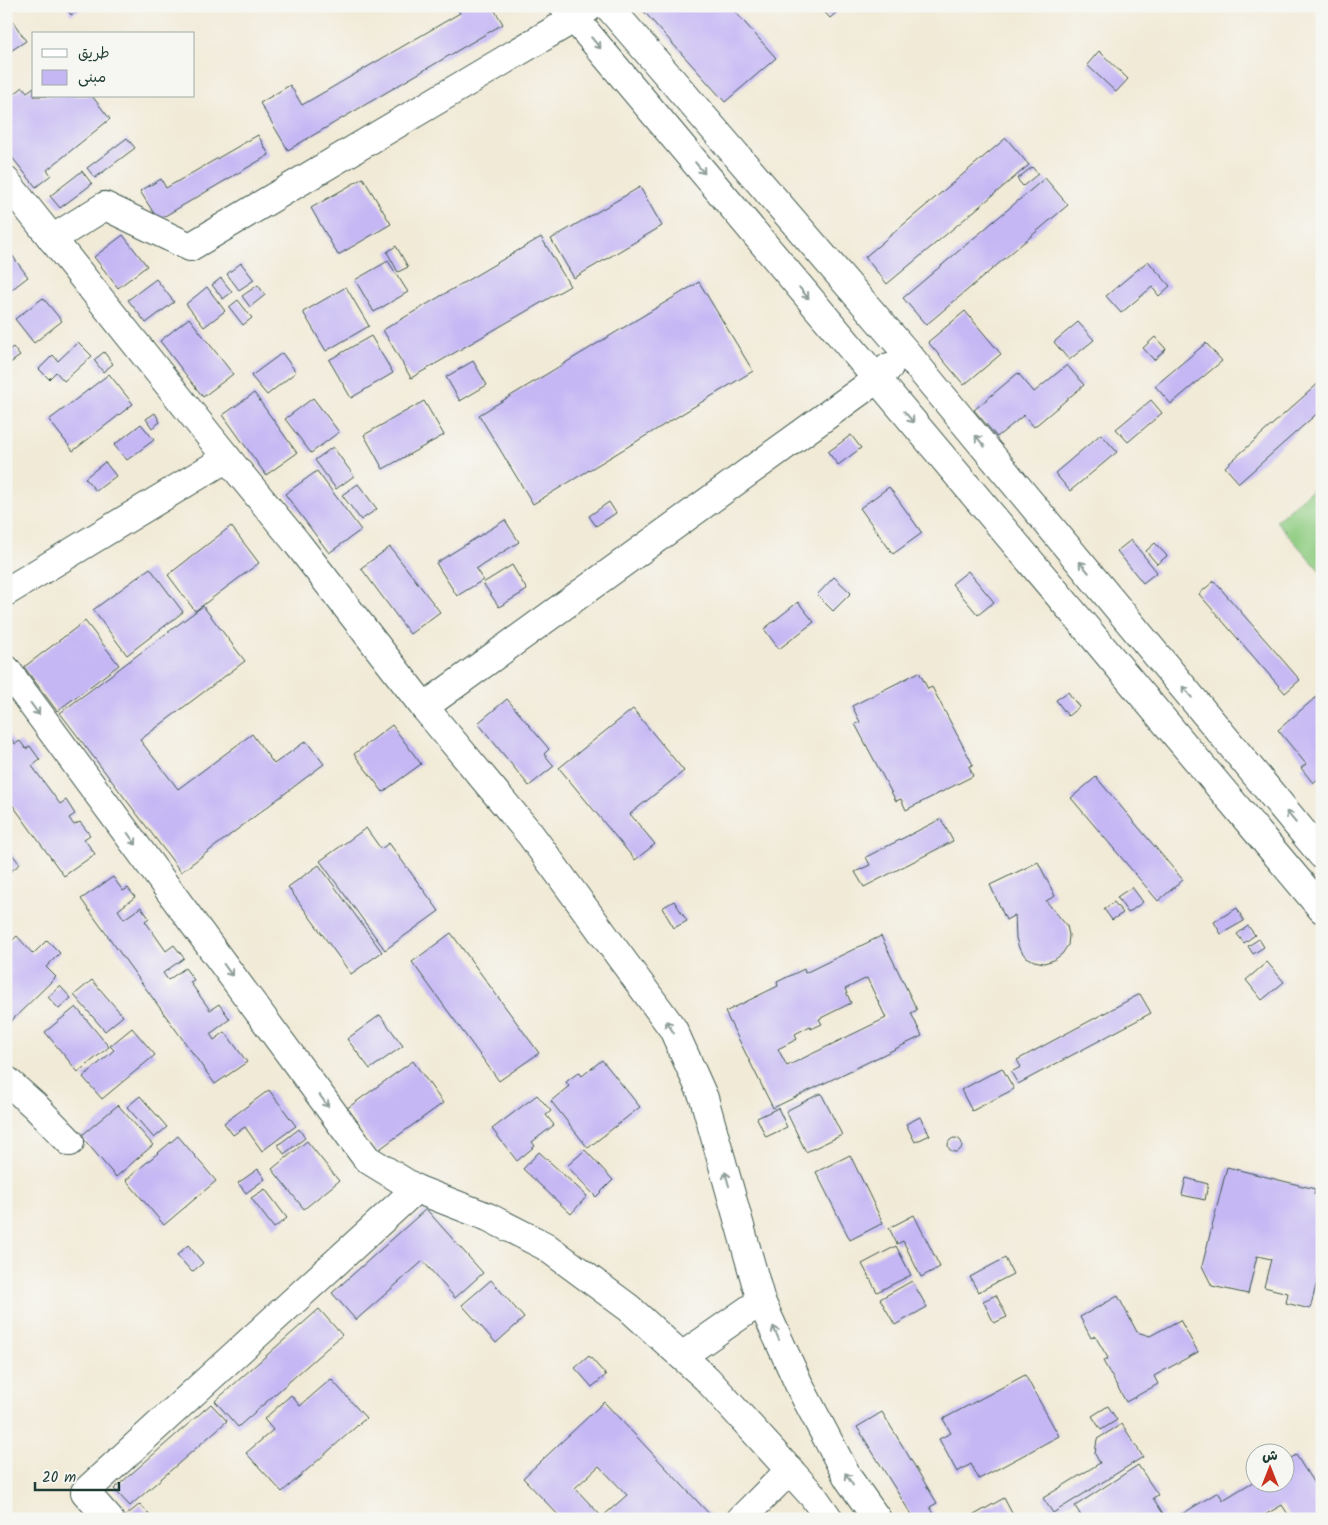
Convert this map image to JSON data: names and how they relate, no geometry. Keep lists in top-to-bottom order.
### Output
{
  "legend": ["طريق", "مبنى"],
  "scale_bar": "20 m",
  "north": "top"
}
